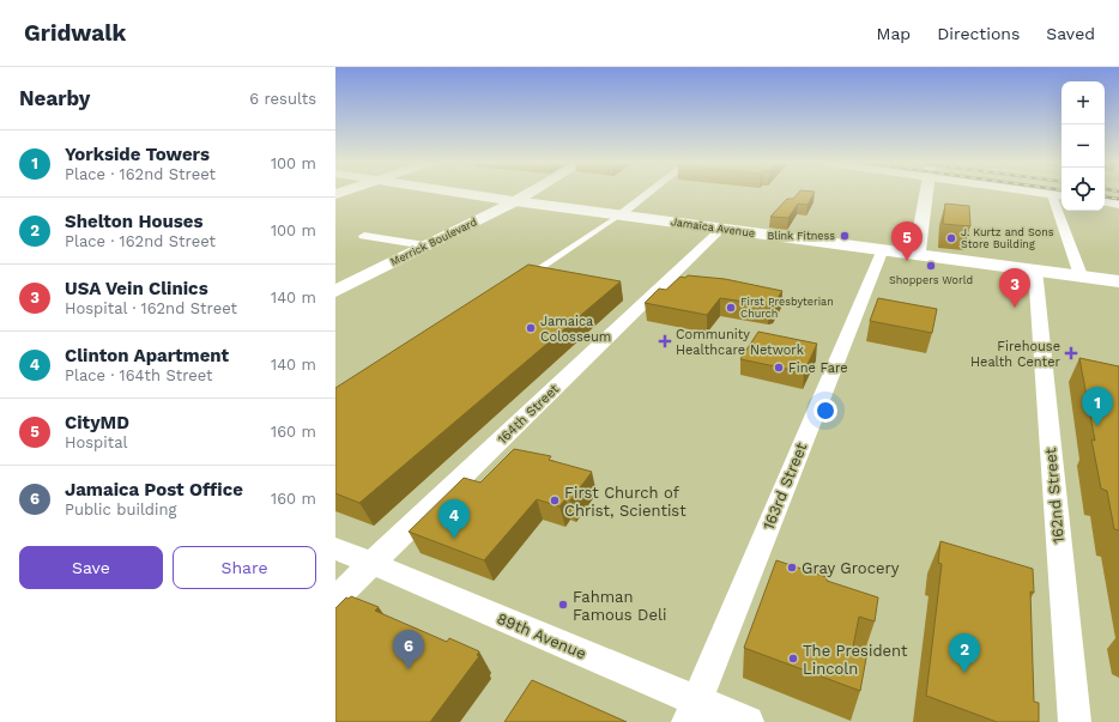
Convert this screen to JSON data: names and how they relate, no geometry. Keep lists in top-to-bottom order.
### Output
{
  "streets": {
    "main road": ["Jamaica Avenue", "Merrick Boulevard"],
    "street": [
      "164th Street",
      "163rd Street",
      "162nd Street",
      "89th Avenue"
    ]
  },
  "crossings": [
    ["Jamaica Avenue", "Merrick Boulevard"],
    ["Jamaica Avenue", "164th Street"],
    ["Jamaica Avenue", "163rd Street"],
    ["Jamaica Avenue", "162nd Street"],
    ["164th Street", "89th Avenue"],
    ["163rd Street", "89th Avenue"]
  ],
  "places": {
    "other": [
      "Blink Fitness",
      "J. Kurtz and Sons Store Building",
      "Shoppers World",
      "First Presbyterian Church",
      "Jamaica Colosseum",
      "Fine Fare",
      "First Church of Christ, Scientist",
      "Gray Grocery",
      "Fahman Famous Deli",
      "The President Lincoln"
    ],
    "health": ["Community Healthcare Network", "Firehouse Health Center"]
  },
  "page": {
    "header": "Gridwalk",
    "nav": ["Map", "Directions", "Saved"],
    "heading": ["Nearby", "6 results"],
    "map_buttons": ["+", "−"],
    "list": [
      {
        "mark": "1",
        "name": "Yorkside Towers",
        "note": "Place · 162nd Street",
        "value": "100 m"
      },
      {
        "mark": "2",
        "name": "Shelton Houses",
        "note": "Place · 162nd Street",
        "value": "100 m"
      },
      {
        "mark": "3",
        "name": "USA Vein Clinics",
        "note": "Hospital · 162nd Street",
        "value": "140 m"
      },
      {
        "mark": "4",
        "name": "Clinton Apartment",
        "note": "Place · 164th Street",
        "value": "140 m"
      },
      {
        "mark": "5",
        "name": "CityMD",
        "note": "Hospital",
        "value": "160 m"
      },
      {
        "mark": "6",
        "name": "Jamaica Post Office",
        "note": "Public building",
        "value": "160 m"
      }
    ],
    "pins": [
      "5",
      "3",
      "1",
      "4",
      "6",
      "2"
    ],
    "buttons": ["Save", "Share"]
  }
}
